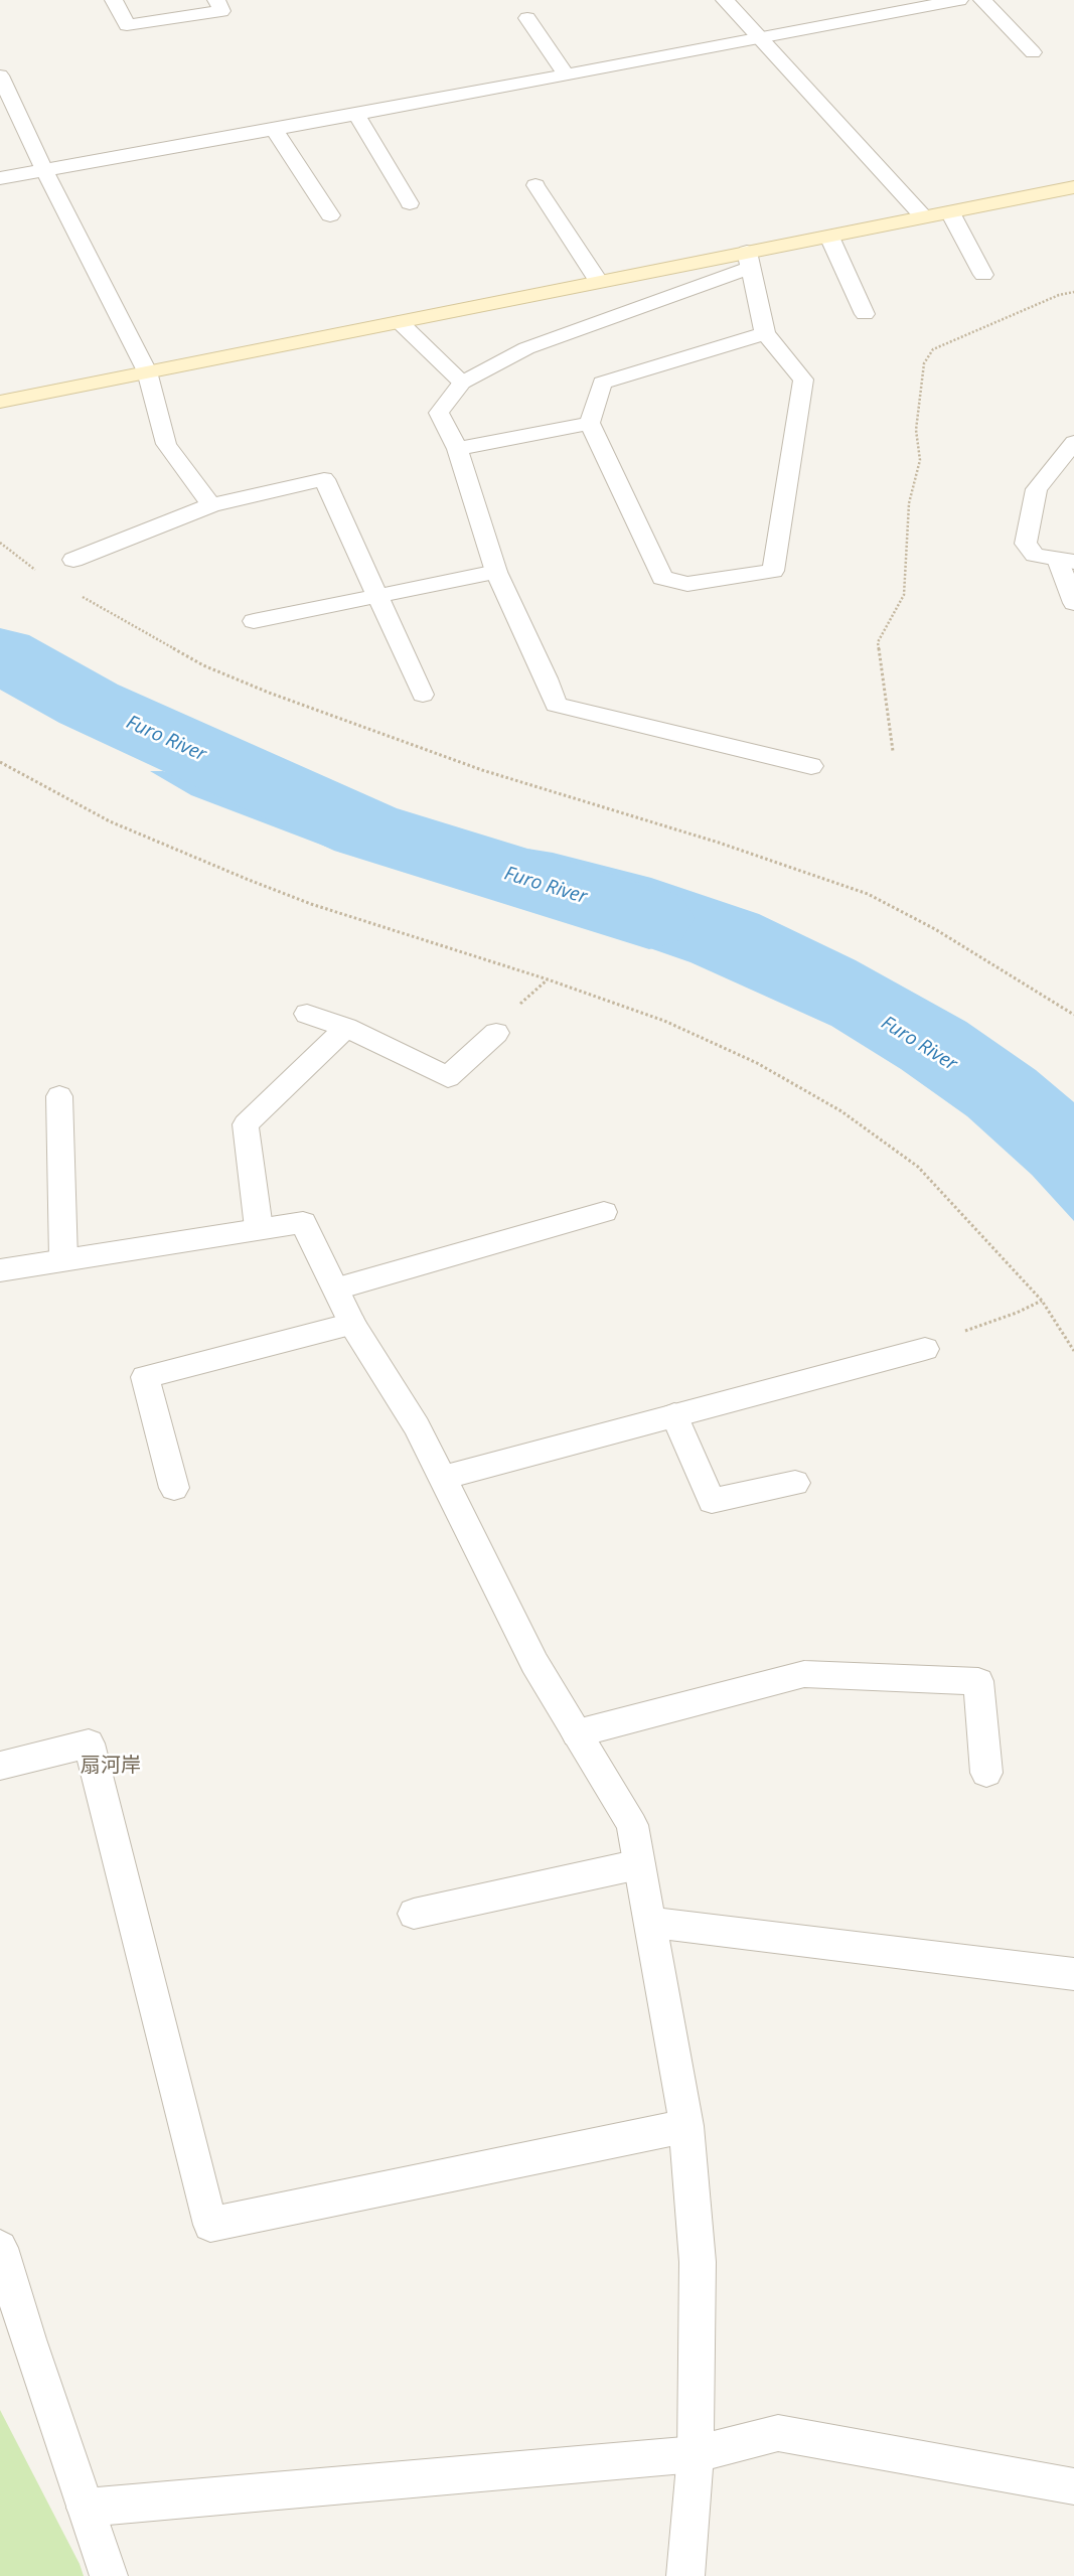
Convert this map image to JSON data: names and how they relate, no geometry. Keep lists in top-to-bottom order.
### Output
{
  "districts": ["扇河岸"],
  "water": ["Furo River"]
}
